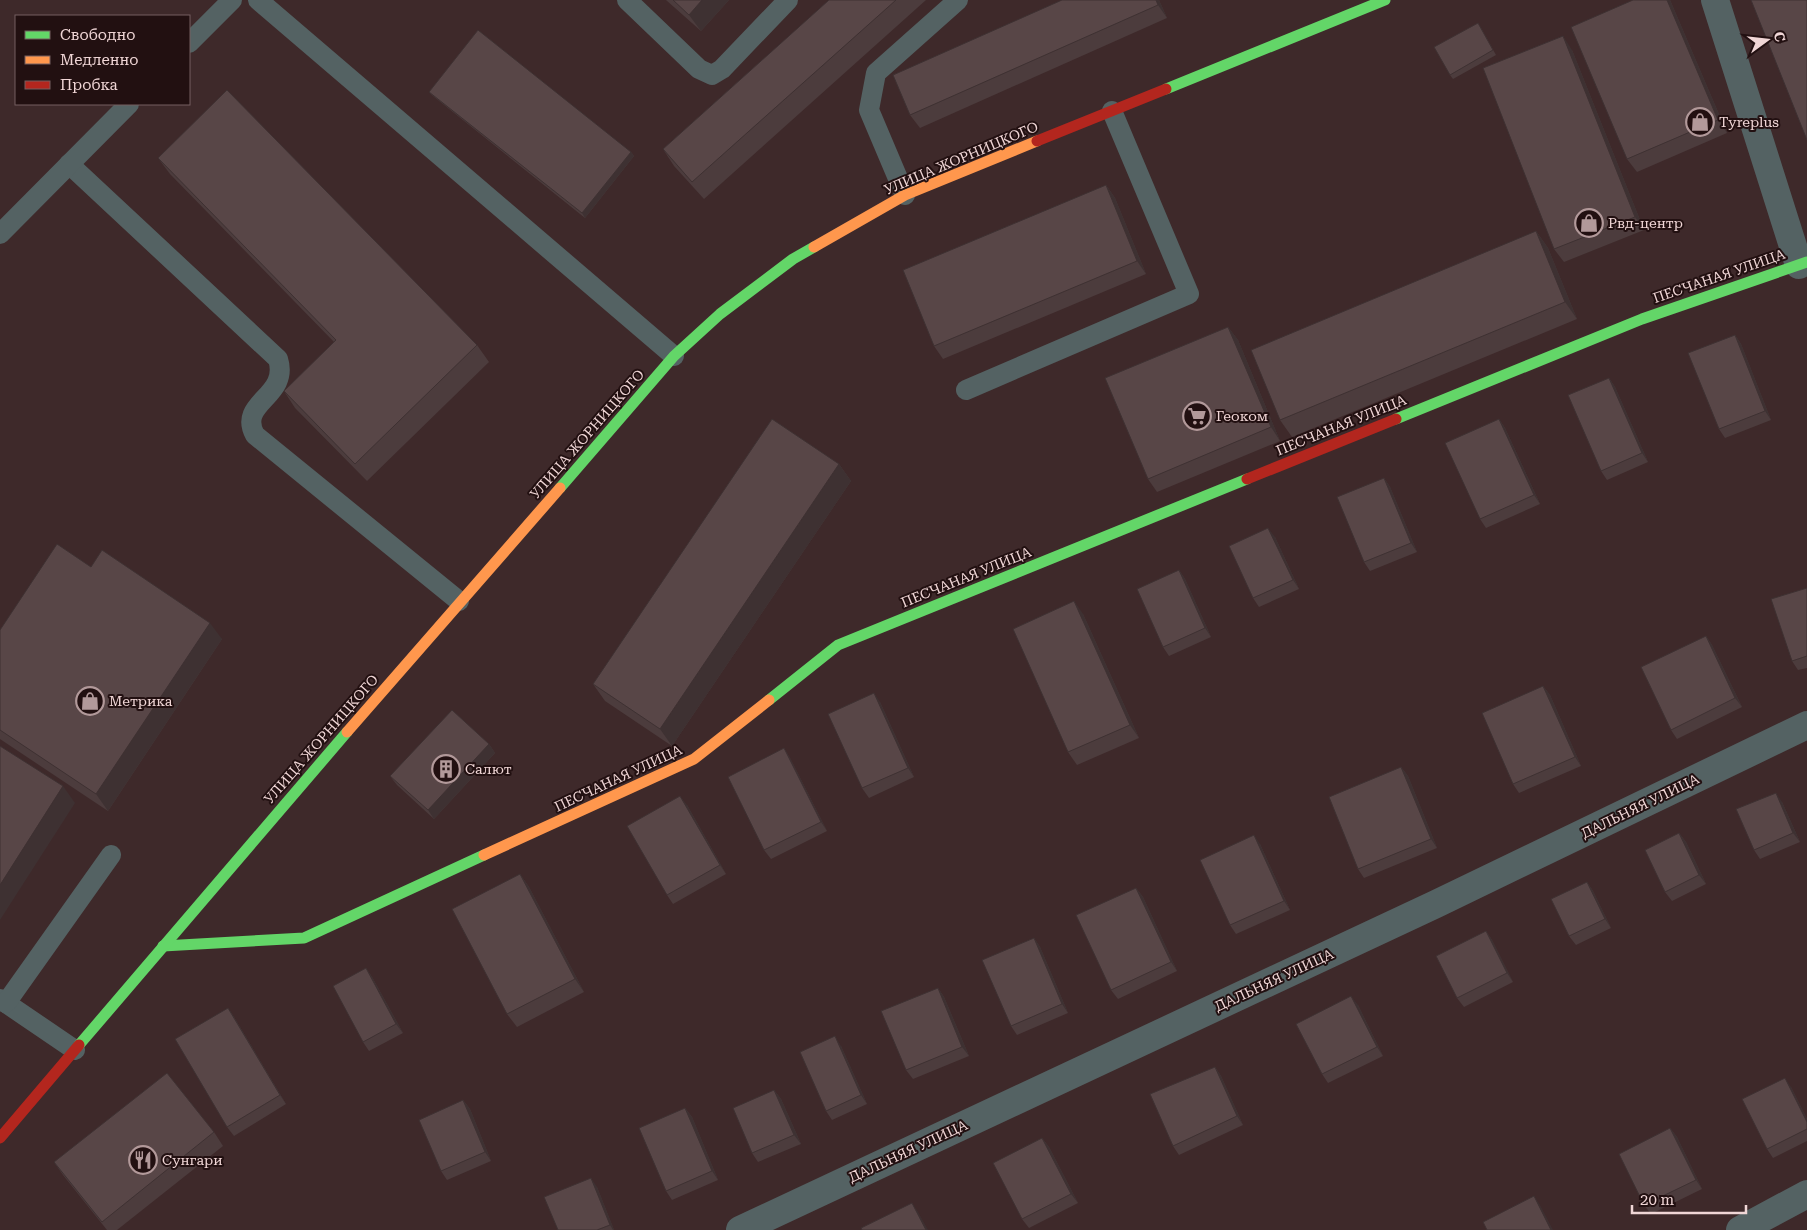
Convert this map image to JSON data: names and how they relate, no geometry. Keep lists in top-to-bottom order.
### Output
{
  "streets": {
    "main road": ["УЛИЦА ЖОРНИЦКОГО", "ПЕСЧАНАЯ УЛИЦА"],
    "street": ["ДАЛЬНЯЯ УЛИЦА"]
  },
  "crossings": [
    ["УЛИЦА ЖОРНИЦКОГО", "ПЕСЧАНАЯ УЛИЦА"]
  ],
  "places": {
    "shop": ["Tyreplus", "Рвд-центр", "Метрика"],
    "supermarket": ["Геоком"],
    "building": ["Салют"],
    "restaurant": ["Сунгари"]
  },
  "legend": ["Свободно", "Медленно", "Пробка"],
  "scale_bar": "20 m",
  "north": "right"
}
